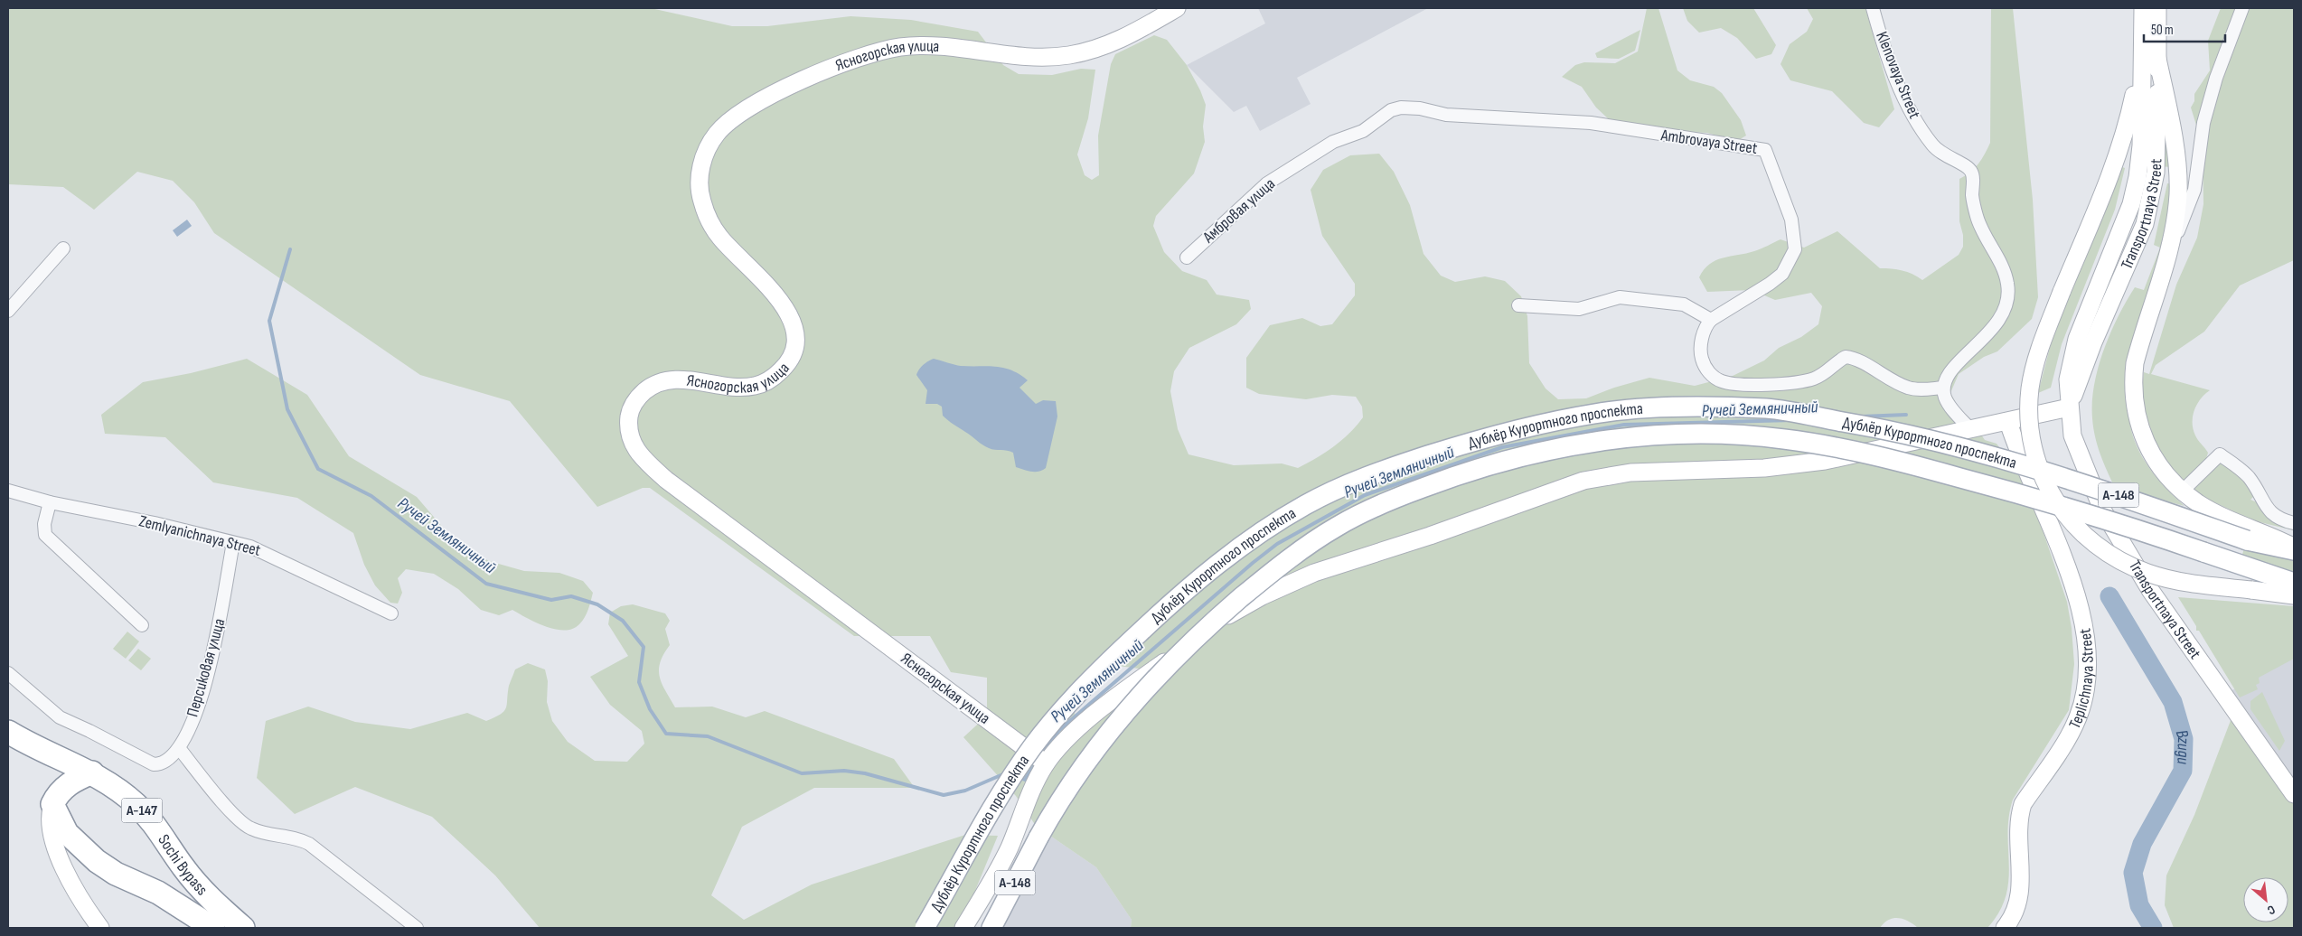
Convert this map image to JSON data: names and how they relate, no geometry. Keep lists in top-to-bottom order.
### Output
{
  "streets": {
    "highway": ["А-147", "Sochi Bypass"],
    "main road": [
      "Ясногорская улица",
      "Transportnaya Street",
      "Дублёр Курортного проспекта",
      "А-148",
      "Teplichnaya Street"
    ],
    "street": [
      "Klenovaya Street",
      "Ambrovaya Street",
      "Амбровая улица",
      "Zemlyanichnaya Street",
      "Персиковая улица"
    ]
  },
  "crossings": [
    ["Ambrovaya Street", "Амбровая улица"],
    ["Transportnaya Street", "А-148"],
    ["Дублёр Курортного проспекта", "А-148"],
    ["Zemlyanichnaya Street", "Персиковая улица"]
  ],
  "water": ["Ручей Земляничный", "Bzugu"],
  "scale_bar": "50 m",
  "north": "bottom right"
}
